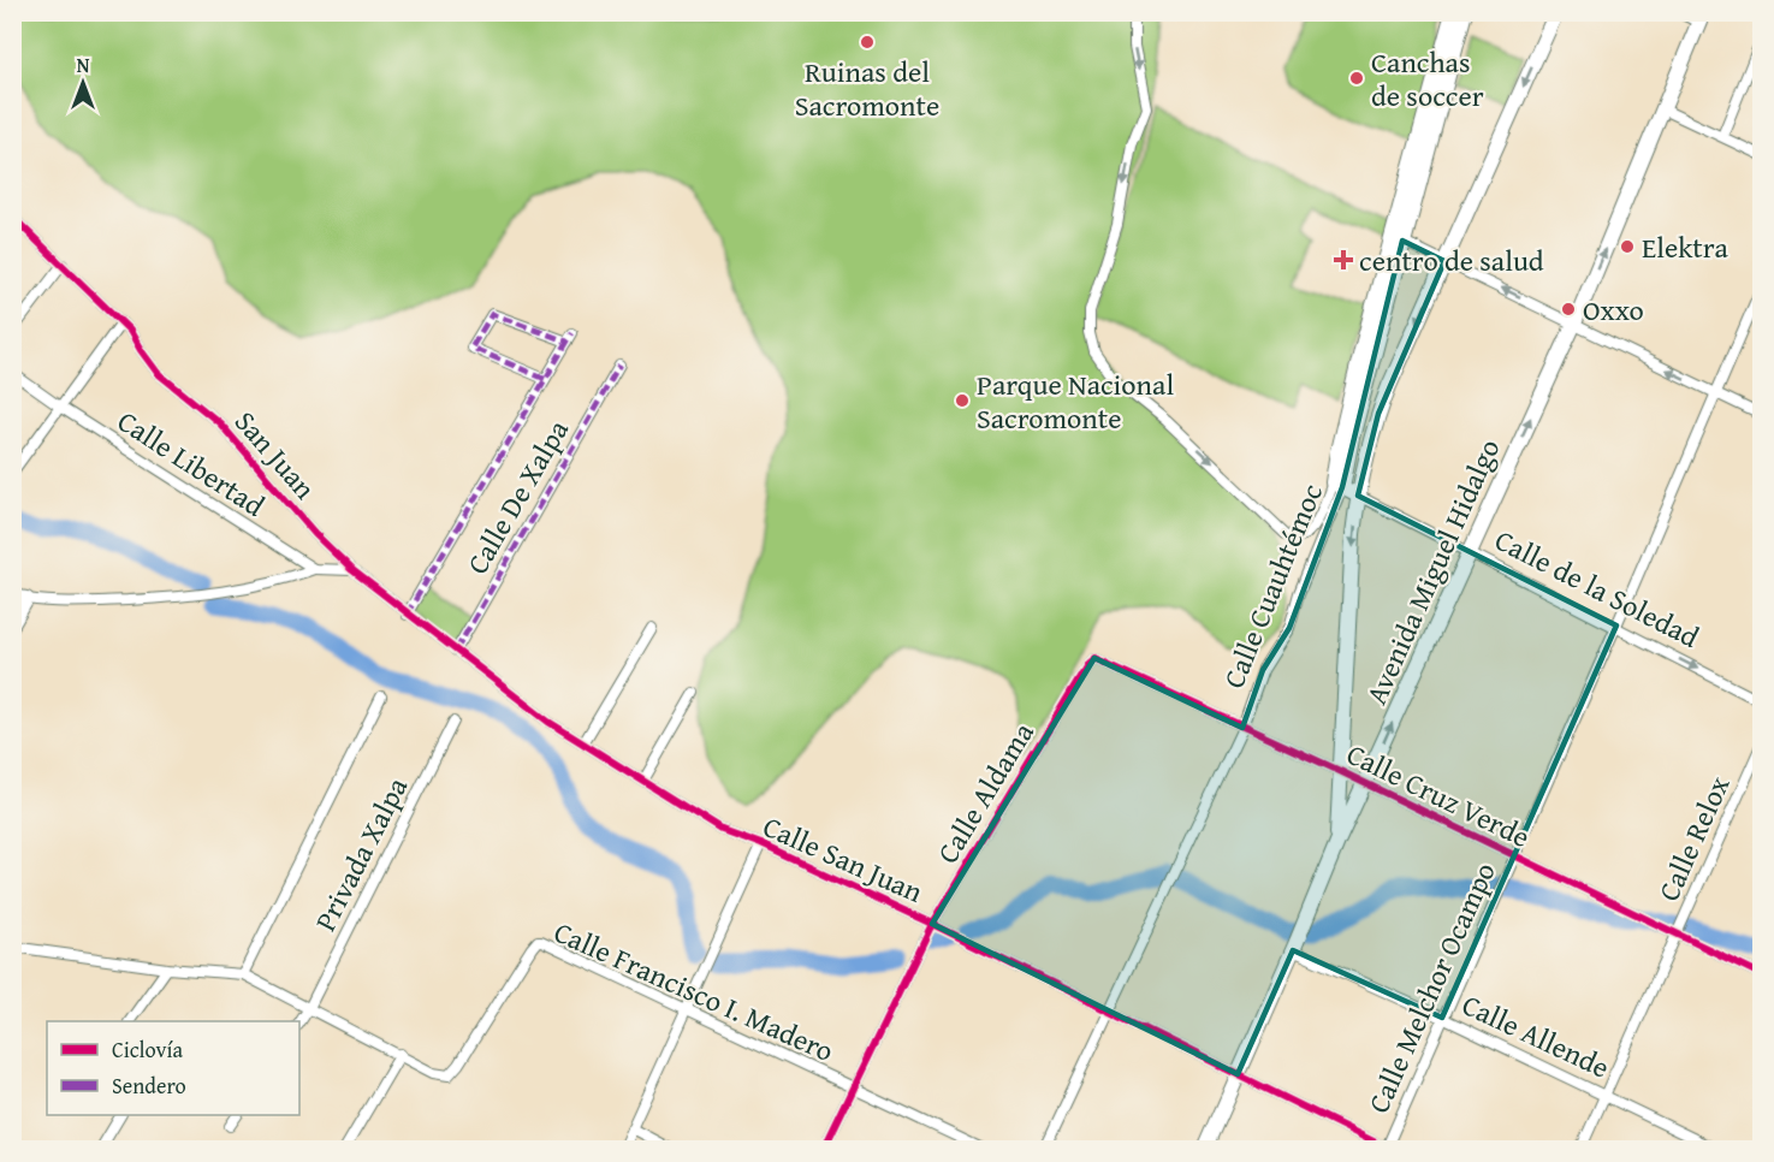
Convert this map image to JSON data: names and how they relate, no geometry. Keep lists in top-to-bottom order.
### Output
{
  "streets": {
    "main road": ["Avenida Miguel Hidalgo", "Calle Cuauhtémoc", "Calle de la Soledad"],
    "street": [
      "San Juan",
      "Calle Libertad",
      "Calle De Xalpa",
      "Calle Aldama",
      "Calle Cruz Verde",
      "Calle Relox",
      "Privada Xalpa",
      "Calle San Juan",
      "Calle Melchor Ocampo",
      "Calle Francisco I. Madero",
      "Calle Allende"
    ]
  },
  "crossings": [
    ["San Juan", "Calle San Juan"],
    ["Calle De Xalpa", "Calle San Juan"],
    ["Avenida Miguel Hidalgo", "Calle de la Soledad"],
    ["Avenida Miguel Hidalgo", "Calle Cruz Verde"],
    ["Avenida Miguel Hidalgo", "Calle San Juan"],
    ["Avenida Miguel Hidalgo", "Calle Allende"],
    ["Calle Cuauhtémoc", "Calle de la Soledad"],
    ["Calle Cuauhtémoc", "Calle Cruz Verde"],
    ["Calle Cuauhtémoc", "Calle San Juan"],
    ["Calle de la Soledad", "Calle Melchor Ocampo"],
    ["Calle Aldama", "Calle Cruz Verde"],
    ["Calle Aldama", "Calle San Juan"],
    ["Calle Aldama", "Calle Francisco I. Madero"],
    ["Calle Cruz Verde", "Calle Relox"],
    ["Calle Cruz Verde", "Calle Melchor Ocampo"],
    ["Calle Relox", "Calle Allende"],
    ["Calle San Juan", "Calle Melchor Ocampo"],
    ["Calle Melchor Ocampo", "Calle Allende"]
  ],
  "places": {
    "other": [
      "Ruinas del Sacromonte",
      "Canchas de soccer",
      "Elektra",
      "Oxxo",
      "Parque Nacional Sacromonte"
    ],
    "health": ["centro de salud"]
  },
  "legend": ["Ciclovía", "Sendero"],
  "north": "top"
}
